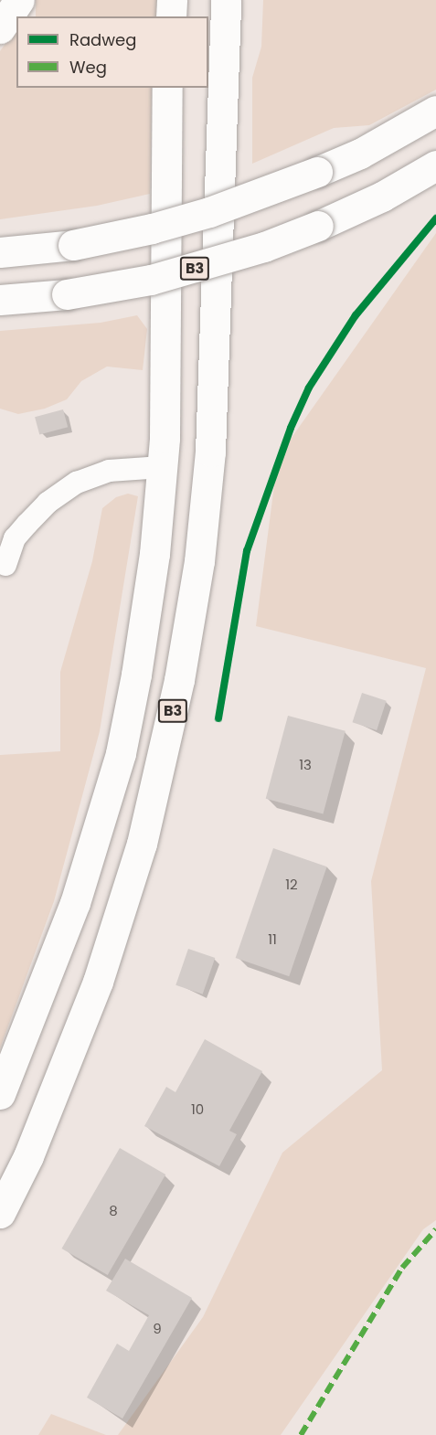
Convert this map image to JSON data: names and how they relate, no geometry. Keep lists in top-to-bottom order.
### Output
{
  "streets": {
    "main road": ["B3"]
  },
  "house_numbers": [
    "13",
    "12",
    "11",
    "10",
    "8",
    "9"
  ],
  "legend": ["Radweg", "Weg"]
}
